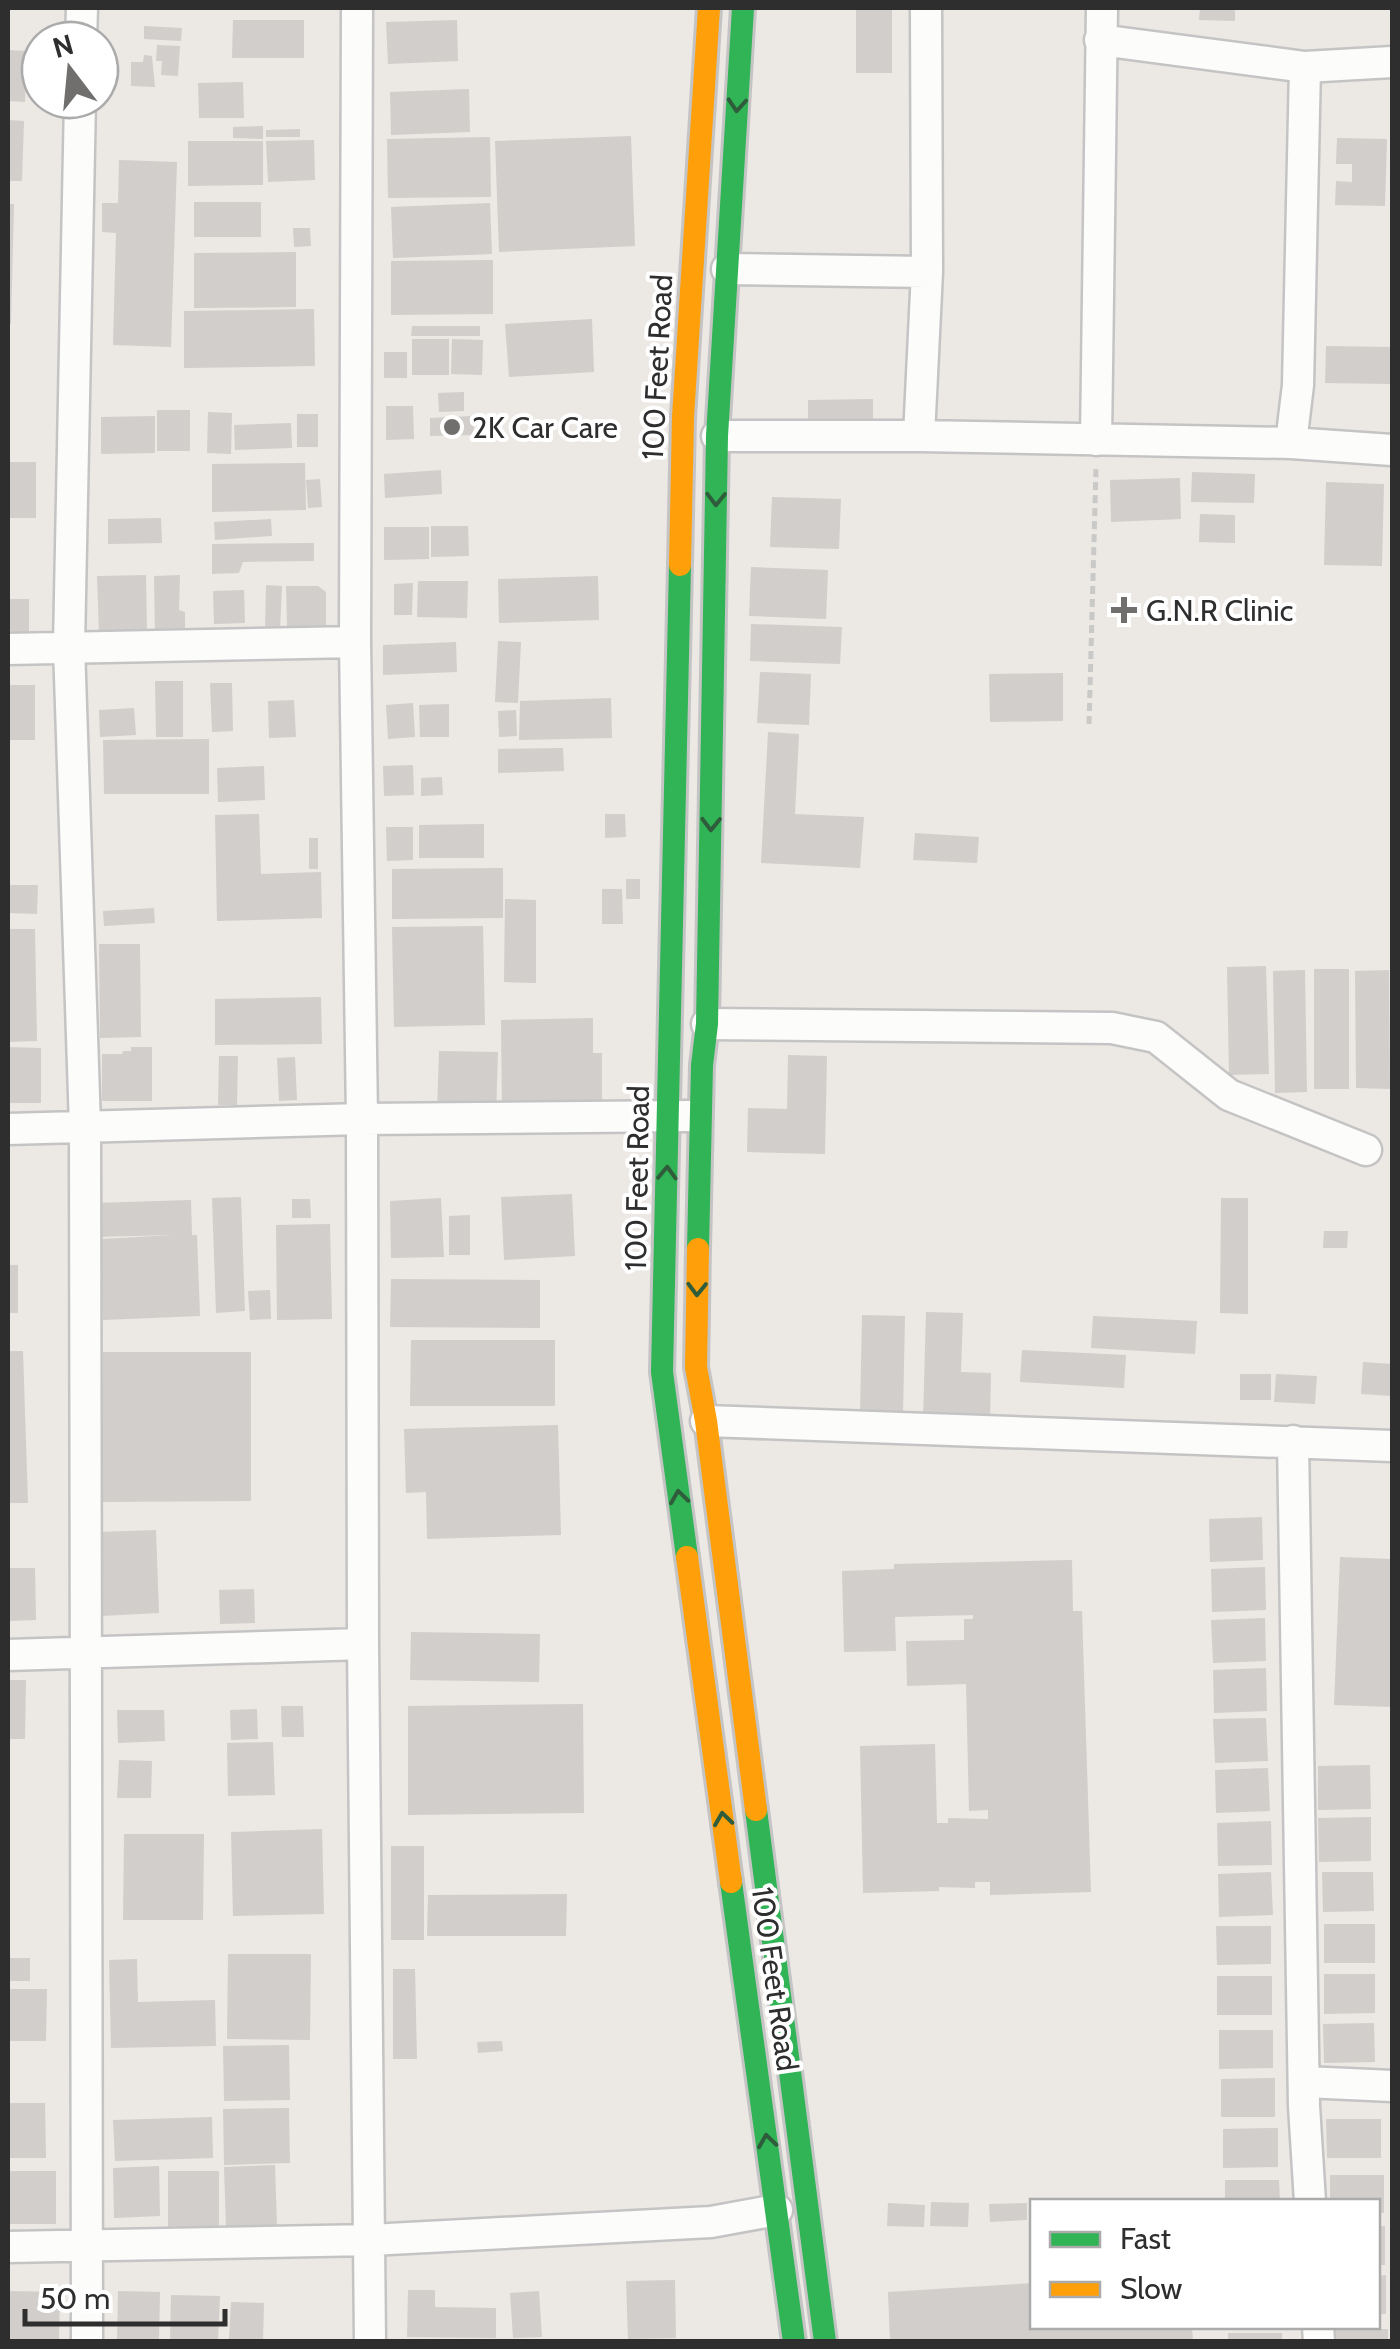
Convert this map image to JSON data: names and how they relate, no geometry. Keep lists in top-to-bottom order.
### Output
{
  "streets": {
    "street": ["100 Feet Road"]
  },
  "places": {
    "other": ["2K Car Care"],
    "health": ["G.N.R Clinic"]
  },
  "legend": ["Fast", "Slow"],
  "scale_bar": "50 m",
  "north": "top"
}
